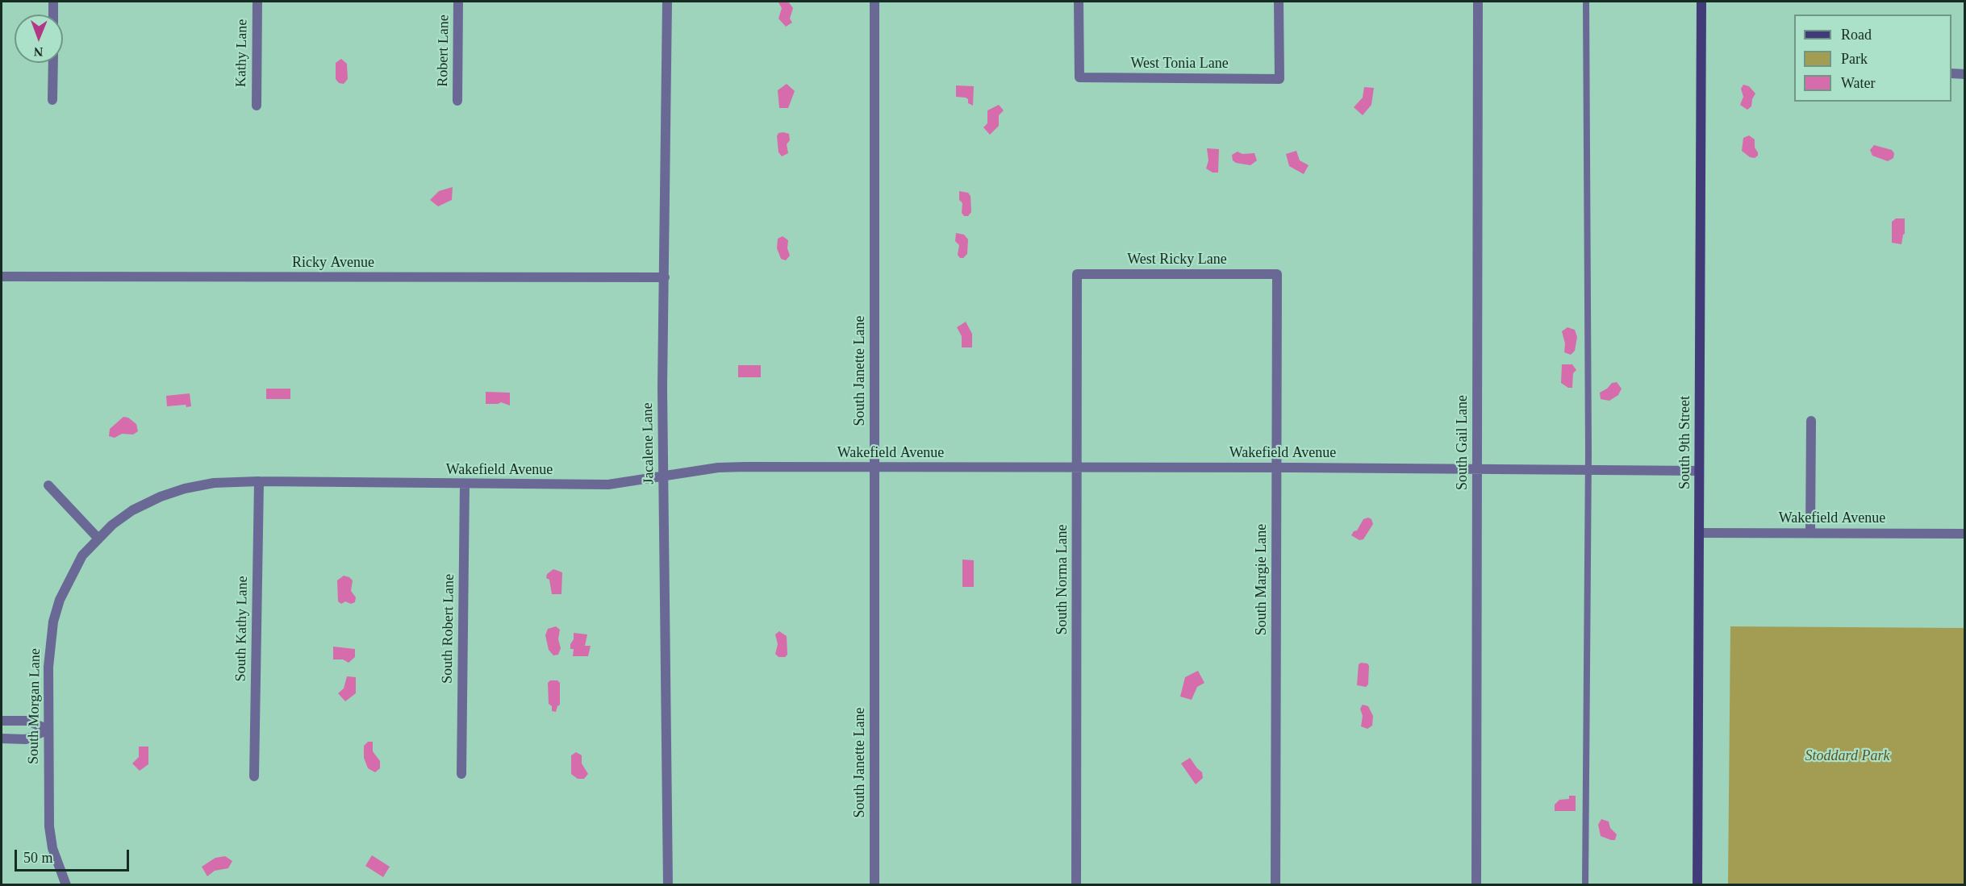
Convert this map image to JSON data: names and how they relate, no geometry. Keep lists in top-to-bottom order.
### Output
{
  "streets": {
    "street": [
      "Robert Lane",
      "Kathy Lane",
      "West Tonia Lane",
      "West Ricky Lane",
      "Ricky Avenue",
      "South Janette Lane",
      "South Gail Lane",
      "South 9th Street",
      "Jacalene Lane",
      "Wakefield Avenue",
      "South Norma Lane",
      "South Margie Lane",
      "South Kathy Lane",
      "South Robert Lane",
      "South Morgan Lane"
    ]
  },
  "crossings": [
    ["West Ricky Lane", "South Norma Lane"],
    ["West Ricky Lane", "South Margie Lane"],
    ["Ricky Avenue", "Jacalene Lane"],
    ["South Janette Lane", "Wakefield Avenue"],
    ["South Gail Lane", "Wakefield Avenue"],
    ["South 9th Street", "Wakefield Avenue"],
    ["Jacalene Lane", "Wakefield Avenue"],
    ["Wakefield Avenue", "South Norma Lane"],
    ["Wakefield Avenue", "South Margie Lane"],
    ["Wakefield Avenue", "South Kathy Lane"],
    ["Wakefield Avenue", "South Robert Lane"],
    ["Wakefield Avenue", "South Morgan Lane"]
  ],
  "parks": ["Stoddard Park"],
  "legend": ["Road", "Park", "Water"],
  "scale_bar": "50 m",
  "north": "bottom"
}
